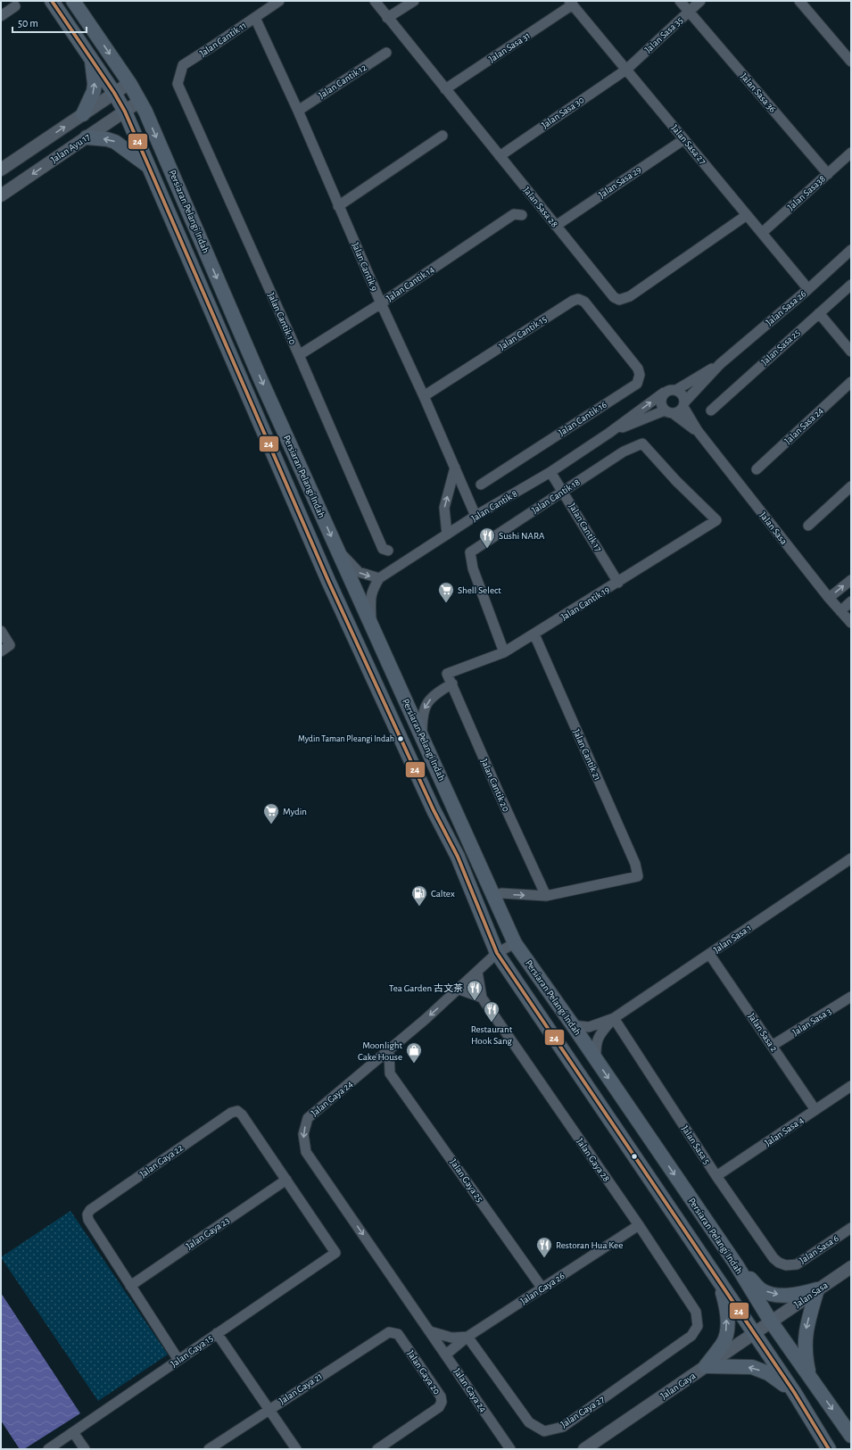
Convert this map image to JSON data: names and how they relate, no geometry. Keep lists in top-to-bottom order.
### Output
{
  "streets": {
    "main road": ["Persiaran Pelangi Indah"],
    "street": [
      "Jalan Sasa 35",
      "Jalan Cantik 11",
      "Jalan Sasa 31",
      "Jalan Cantik 12",
      "Jalan Sasa 36",
      "Jalan Sasa 30",
      "Jalan Sasa 27",
      "Jalan Ayu 17",
      "Jalan Sasa 29",
      "Jalan Sasa38",
      "Jalan Sasa 28",
      "Jalan Cantik 9",
      "Jalan Cantik 14",
      "Jalan Sasa 26",
      "Jalan Cantik 10",
      "Jalan Cantik 15",
      "Jalan Sasa 25",
      "Jalan Cantik 16",
      "Jalan Sasa 24",
      "Jalan Cantik 18",
      "Jalan Cantik 8",
      "Jalan Cantik 17",
      "Jalan Sasa",
      "Jalan Cantik 19",
      "Jalan Cantik 21",
      "Jalan Cantik 20",
      "Jalan Sasa 1",
      "Jalan Sasa 3",
      "Jalan Sasa 2",
      "Jalan Gaya 24",
      "Jalan Sasa 4",
      "Jalan Sasa 5",
      "Jalan Gaya 28",
      "Jalan Gaya 22",
      "Jalan Gaya 25",
      "Jalan Gaya 23",
      "Jalan Sasa 6",
      "Jalan Gaya 26",
      "Jalan Gaya 15",
      "Jalan Gaya 20",
      "Jalan Gaya",
      "Jalan Gaya 21",
      "Jalan Gaya 27"
    ]
  },
  "crossings": [
    ["Jalan Sasa 35", "Jalan Sasa 36"],
    ["Jalan Sasa 35", "Jalan Sasa 30"],
    ["Jalan Sasa 35", "Jalan Sasa 27"],
    ["Jalan Cantik 11", "Jalan Cantik 9"],
    ["Jalan Cantik 11", "Jalan Cantik 10"],
    ["Jalan Sasa 31", "Jalan Sasa 27"],
    ["Jalan Sasa 31", "Jalan Sasa 28"],
    ["Jalan Cantik 12", "Jalan Cantik 9"],
    ["Jalan Sasa 36", "Jalan Sasa38"],
    ["Jalan Sasa 30", "Jalan Sasa 27"],
    ["Jalan Sasa 30", "Jalan Sasa 28"],
    ["Jalan Sasa 27", "Jalan Sasa 29"],
    ["Jalan Sasa 27", "Jalan Sasa38"],
    ["Jalan Sasa 27", "Jalan Sasa 28"],
    ["Jalan Sasa 27", "Jalan Sasa 26"],
    ["Jalan Ayu 17", "Persiaran Pelangi Indah"],
    ["Jalan Sasa 29", "Jalan Sasa 28"],
    ["Persiaran Pelangi Indah", "Jalan Sasa"],
    ["Persiaran Pelangi Indah", "Jalan Sasa 1"],
    ["Persiaran Pelangi Indah", "Jalan Gaya 24"],
    ["Persiaran Pelangi Indah", "Jalan Gaya"],
    ["Jalan Cantik 9", "Jalan Cantik 14"],
    ["Jalan Cantik 9", "Jalan Cantik 15"],
    ["Jalan Cantik 9", "Jalan Cantik 8"],
    ["Jalan Cantik 14", "Jalan Cantik 10"],
    ["Jalan Sasa 26", "Jalan Sasa"],
    ["Jalan Cantik 15", "Jalan Cantik 16"],
    ["Jalan Cantik 18", "Jalan Cantik 17"],
    ["Jalan Cantik 18", "Jalan Cantik 19"],
    ["Jalan Cantik 8", "Jalan Cantik 17"],
    ["Jalan Cantik 17", "Jalan Cantik 19"],
    ["Jalan Sasa", "Jalan Gaya"],
    ["Jalan Cantik 19", "Jalan Cantik 21"],
    ["Jalan Cantik 19", "Jalan Cantik 20"],
    ["Jalan Cantik 21", "Jalan Cantik 20"],
    ["Jalan Sasa 1", "Jalan Sasa 2"],
    ["Jalan Sasa 1", "Jalan Sasa 5"],
    ["Jalan Sasa 3", "Jalan Sasa 2"],
    ["Jalan Sasa 2", "Jalan Sasa 4"],
    ["Jalan Gaya 24", "Jalan Gaya 28"],
    ["Jalan Gaya 24", "Jalan Gaya 26"],
    ["Jalan Sasa 4", "Jalan Sasa 5"],
    ["Jalan Sasa 5", "Jalan Sasa 6"],
    ["Jalan Gaya 28", "Jalan Gaya 26"],
    ["Jalan Gaya 28", "Jalan Gaya 27"],
    ["Jalan Gaya 22", "Jalan Gaya 23"],
    ["Jalan Gaya 22", "Jalan Gaya 15"],
    ["Jalan Gaya 25", "Jalan Gaya 26"],
    ["Jalan Gaya 26", "Jalan Gaya 27"],
    ["Jalan Gaya 20", "Jalan Gaya 21"]
  ],
  "places": {
    "restaurant": [
      "Sushi NARA",
      "Tea Garden 古文茶",
      "Restaurant Hook Sang",
      "Restoran Hua Kee"
    ],
    "supermarket": ["Shell Select", "Mydin"],
    "other": ["Mydin Taman Pleangi Indah"],
    "fuel station": ["Caltex"],
    "shop": ["Moonlight Cake House"]
  },
  "lines": ["transit line 24"],
  "scale_bar": "50 m"
}
